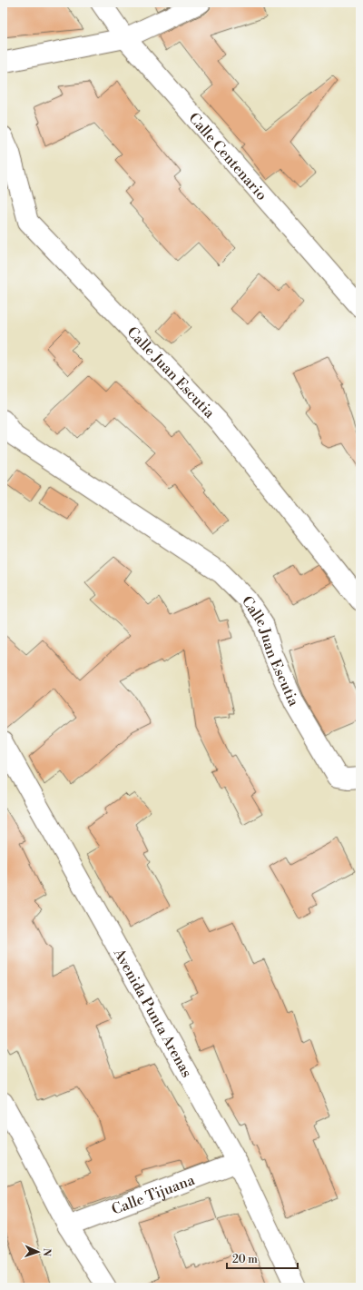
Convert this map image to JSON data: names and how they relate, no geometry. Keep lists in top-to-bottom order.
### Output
{
  "streets": {
    "street": [
      "Calle Centenario",
      "Calle Juan Escutia",
      "Avenida Punta Arenas",
      "Calle Tijuana"
    ]
  },
  "crossings": [
    ["Avenida Punta Arenas", "Calle Tijuana"]
  ],
  "scale_bar": "20 m",
  "north": "right"
}
